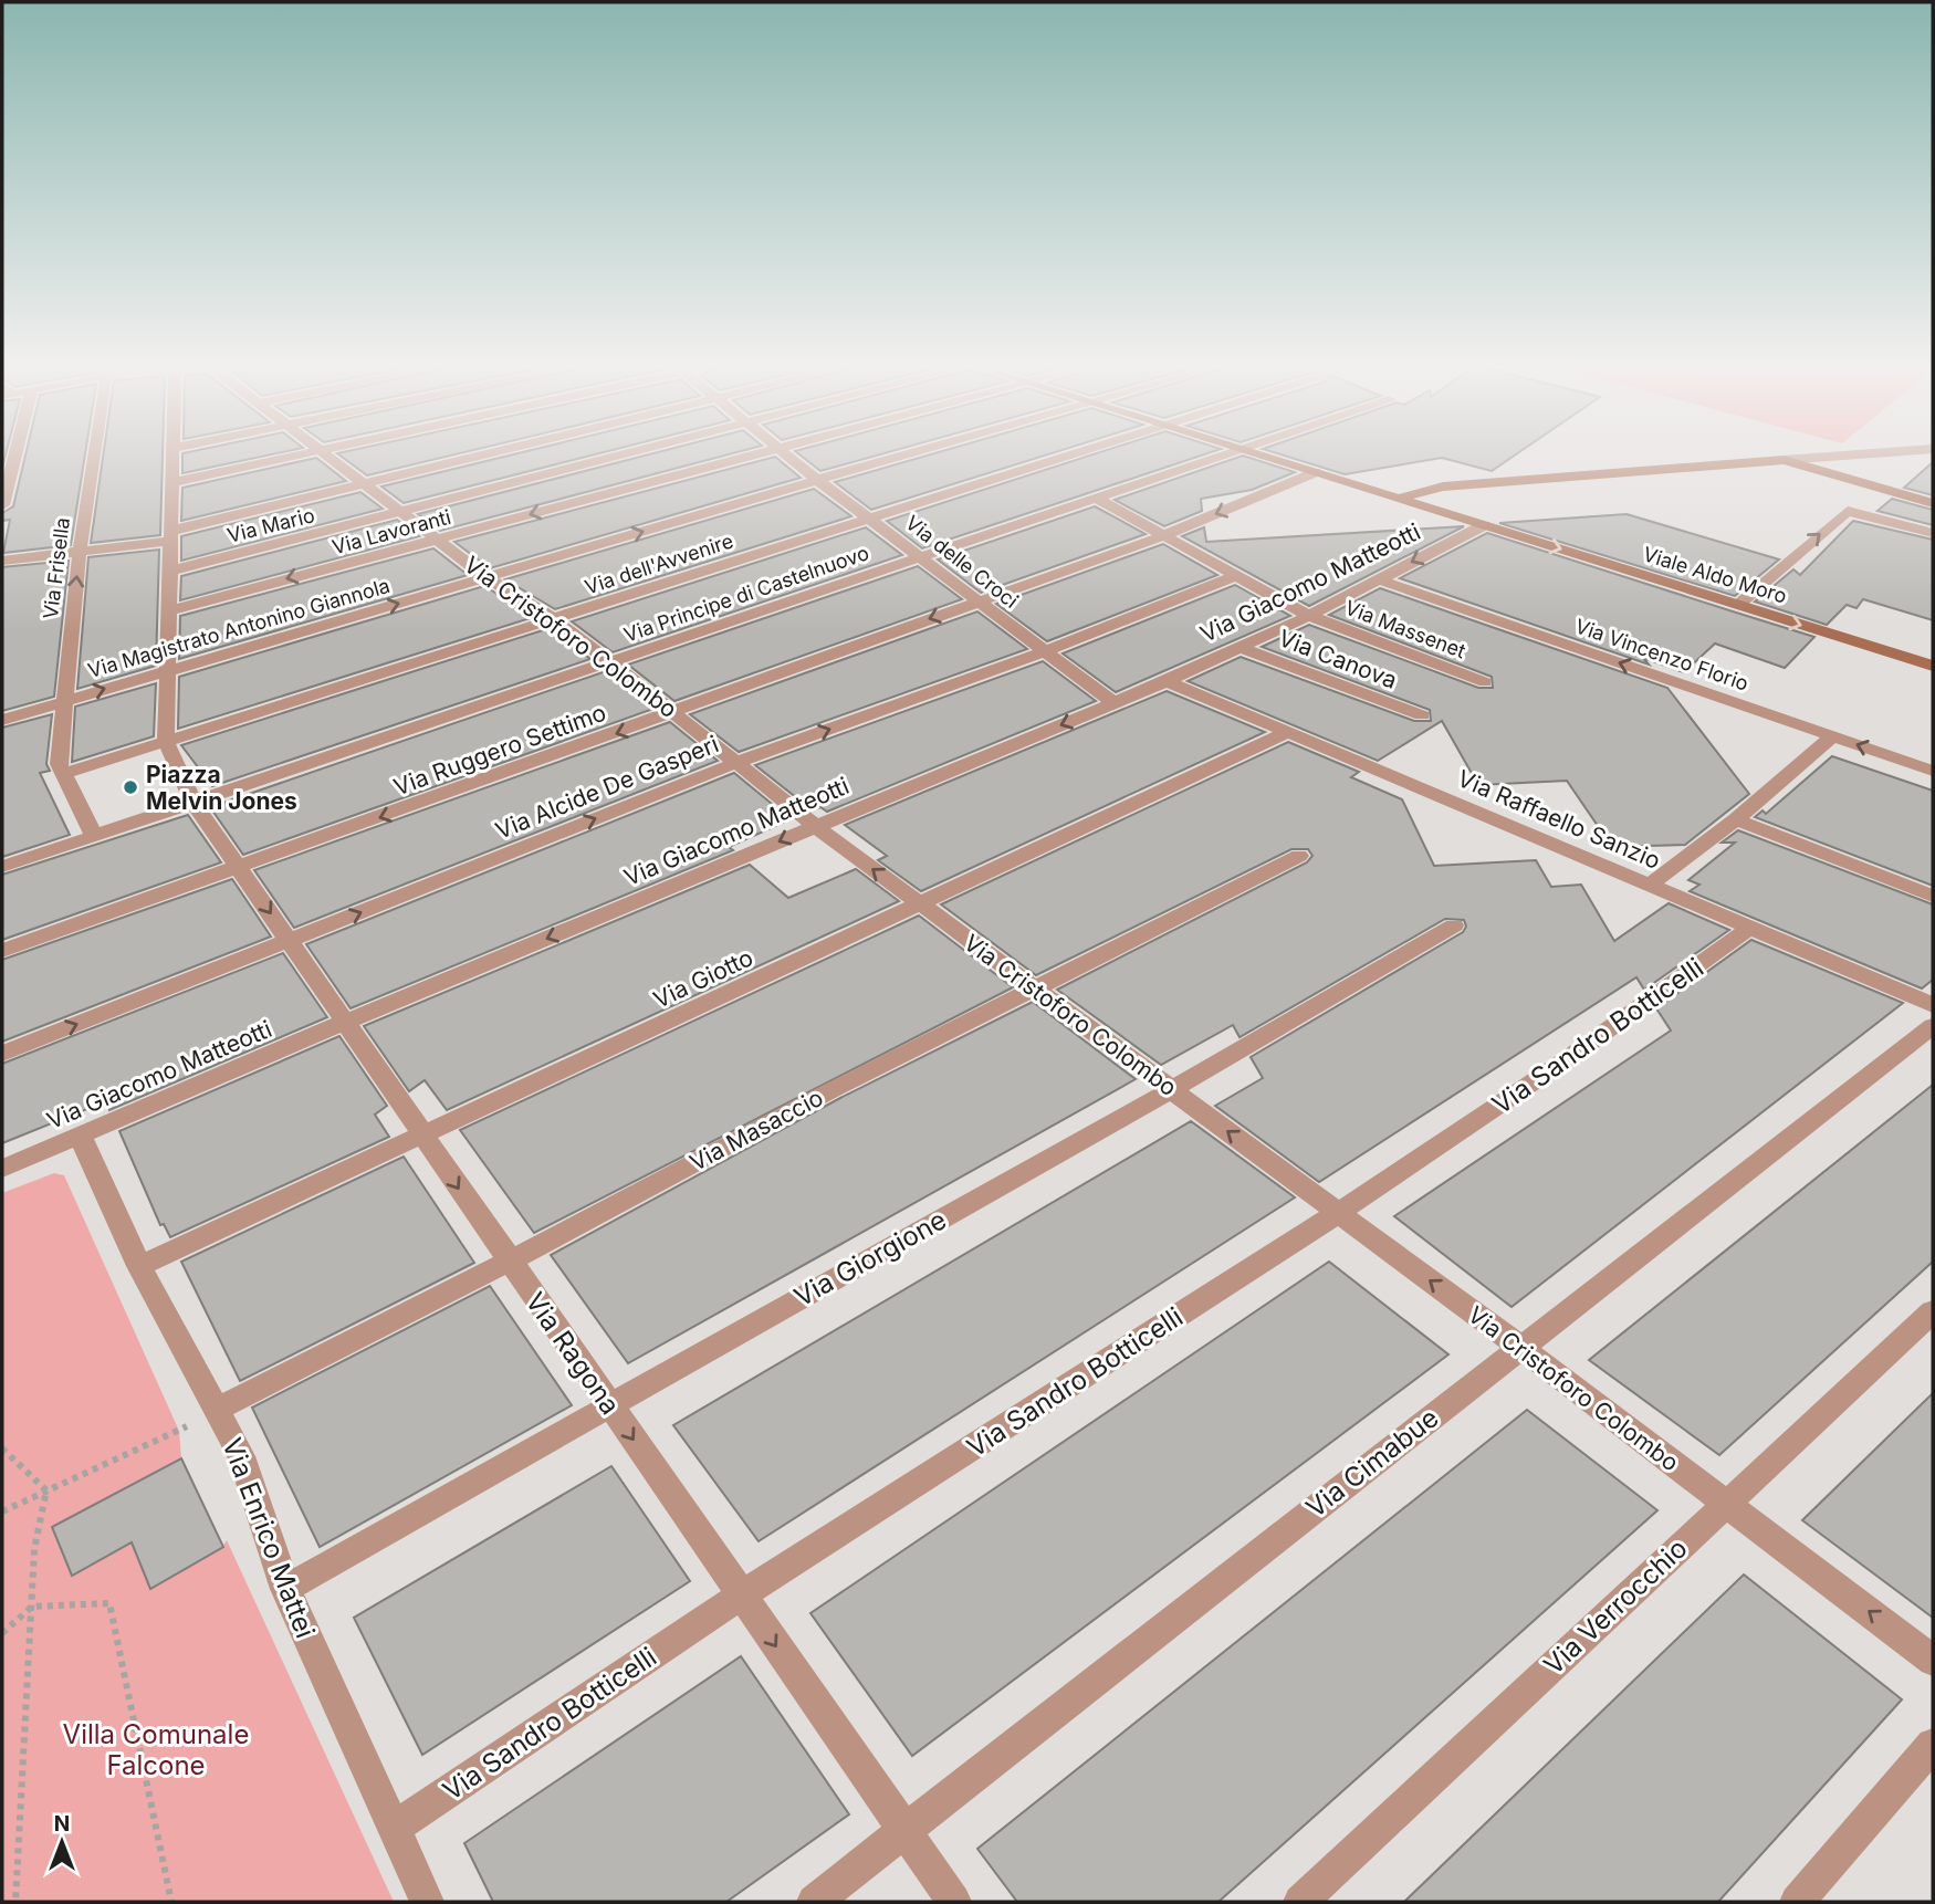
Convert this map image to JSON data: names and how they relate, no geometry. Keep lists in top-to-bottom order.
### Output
{
  "streets": {
    "main road": ["Viale Aldo Moro"],
    "street": [
      "Via Mario",
      "Via Lavoranti",
      "Via delle Croci",
      "Via dell'Avvenire",
      "Via Frisella",
      "Via Giacomo Matteotti",
      "Via Principe di Castelnuovo",
      "Via Magistrato Antonino Giannola",
      "Via Massenet",
      "Via Cristoforo Colombo",
      "Via Vincenzo Florio",
      "Via Canova",
      "Via Ruggero Settimo",
      "Via Alcide De Gasperi",
      "Via Raffaello Sanzio",
      "Via Giotto",
      "Via Sandro Botticelli",
      "Via Masaccio",
      "Via Giorgione",
      "Via Ragona",
      "Via Cimabue",
      "Via Enrico Mattei",
      "Via Verrocchio"
    ]
  },
  "crossings": [
    ["Via Mario", "Via Cristoforo Colombo"],
    ["Via Lavoranti", "Via Cristoforo Colombo"],
    ["Via delle Croci", "Via dell'Avvenire"],
    ["Via delle Croci", "Via Giacomo Matteotti"],
    ["Via delle Croci", "Via Principe di Castelnuovo"],
    ["Via delle Croci", "Via Magistrato Antonino Giannola"],
    ["Via delle Croci", "Via Ruggero Settimo"],
    ["Via delle Croci", "Via Alcide De Gasperi"],
    ["Via dell'Avvenire", "Via Cristoforo Colombo"],
    ["Via dell'Avvenire", "Via Ragona"],
    ["Via Frisella", "Via Magistrato Antonino Giannola"],
    ["Viale Aldo Moro", "Via Giacomo Matteotti"],
    ["Viale Aldo Moro", "Via Ruggero Settimo"],
    ["Via Giacomo Matteotti", "Via Massenet"],
    ["Via Giacomo Matteotti", "Via Cristoforo Colombo"],
    ["Via Giacomo Matteotti", "Via Vincenzo Florio"],
    ["Via Giacomo Matteotti", "Via Canova"],
    ["Via Giacomo Matteotti", "Via Raffaello Sanzio"],
    ["Via Giacomo Matteotti", "Via Ragona"],
    ["Via Giacomo Matteotti", "Via Enrico Mattei"],
    ["Via Principe di Castelnuovo", "Via Cristoforo Colombo"],
    ["Via Principe di Castelnuovo", "Via Ragona"],
    ["Via Magistrato Antonino Giannola", "Via Cristoforo Colombo"],
    ["Via Cristoforo Colombo", "Via Ruggero Settimo"],
    ["Via Cristoforo Colombo", "Via Alcide De Gasperi"],
    ["Via Cristoforo Colombo", "Via Giotto"],
    ["Via Cristoforo Colombo", "Via Sandro Botticelli"],
    ["Via Cristoforo Colombo", "Via Masaccio"],
    ["Via Cristoforo Colombo", "Via Giorgione"],
    ["Via Cristoforo Colombo", "Via Cimabue"],
    ["Via Cristoforo Colombo", "Via Verrocchio"],
    ["Via Ruggero Settimo", "Via Ragona"],
    ["Via Alcide De Gasperi", "Via Ragona"],
    ["Via Raffaello Sanzio", "Via Giotto"],
    ["Via Raffaello Sanzio", "Via Sandro Botticelli"],
    ["Via Giotto", "Via Ragona"],
    ["Via Giotto", "Via Enrico Mattei"],
    ["Via Sandro Botticelli", "Via Ragona"],
    ["Via Sandro Botticelli", "Via Enrico Mattei"],
    ["Via Masaccio", "Via Ragona"],
    ["Via Masaccio", "Via Enrico Mattei"],
    ["Via Giorgione", "Via Ragona"],
    ["Via Giorgione", "Via Enrico Mattei"],
    ["Via Ragona", "Via Cimabue"]
  ],
  "one_way": [
    "Via Giacomo Matteotti",
    "Via Cristoforo Colombo",
    "Via Vincenzo Florio",
    "Via Ruggero Settimo",
    "Via Alcide De Gasperi",
    "Via Ragona"
  ],
  "parks": ["Villa Comunale Falcone"],
  "places": ["Piazza Melvin Jones"],
  "north": "top"
}
